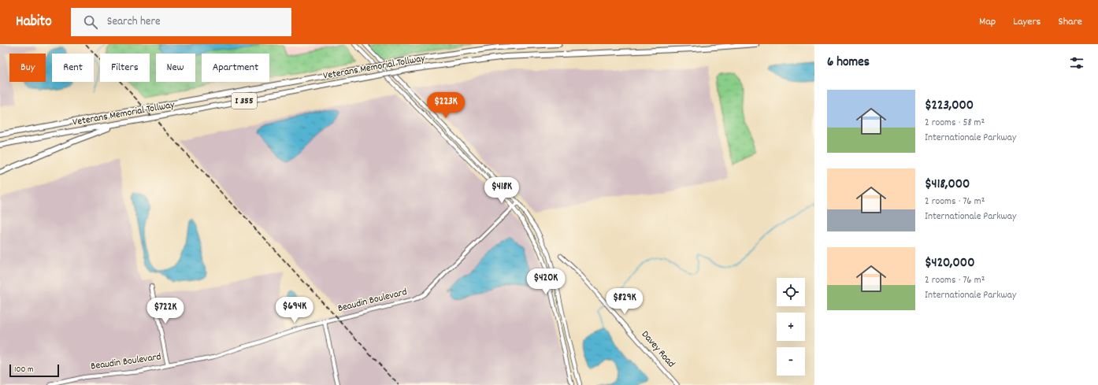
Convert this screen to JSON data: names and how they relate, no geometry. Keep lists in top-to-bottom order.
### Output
{
  "streets": {
    "highway": ["Veterans Memorial Tollway", "I 355"],
    "street": ["Beaudin Boulevard", "Davey Road"]
  },
  "scale_bar": "100 m",
  "page": {
    "header": "Habito",
    "search": "Search here",
    "nav": ["Map", "Layers", "Share"],
    "heading": "6 homes",
    "chip": [
      "Buy",
      "Rent",
      "Filters",
      "New",
      "Apartment"
    ],
    "list": [
      {
        "name": "$223,000",
        "note": "2 rooms · 58 m² · Internationale Parkway"
      },
      {
        "name": "$418,000",
        "note": "2 rooms · 76 m² · Internationale Parkway"
      },
      {
        "name": "$420,000",
        "note": "2 rooms · 76 m² · Internationale Parkway"
      }
    ],
    "price": [
      "$223K",
      "$418K",
      "$420K",
      "$829K",
      "$694K",
      "$722K"
    ],
    "map_buttons": ["+", "−"],
    "scale": "100 m"
  }
}
